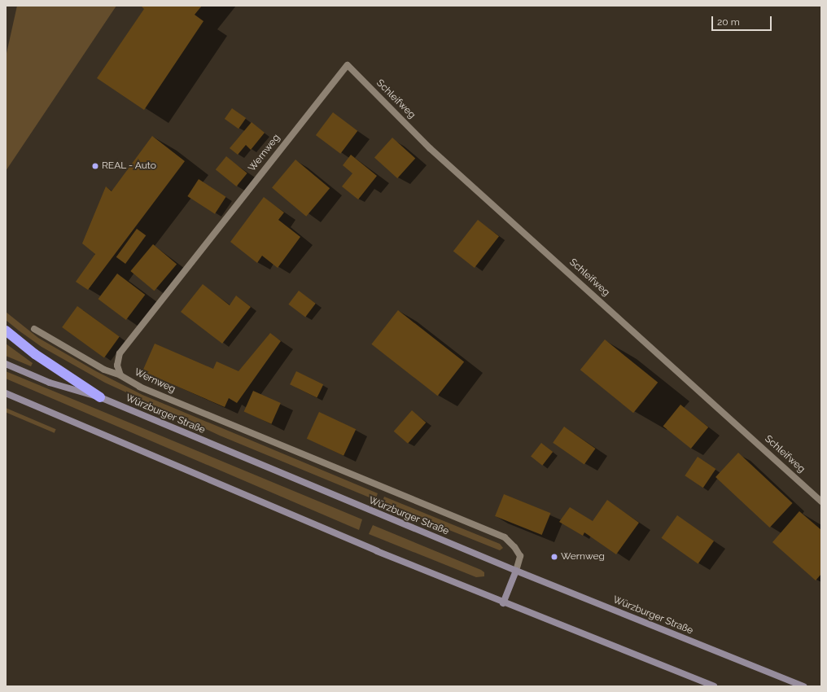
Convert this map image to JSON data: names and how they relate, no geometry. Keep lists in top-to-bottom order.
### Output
{
  "streets": {
    "main road": ["Würzburger Straße"],
    "street": ["Schleifweg", "Wernweg"]
  },
  "crossings": [
    ["Schleifweg", "Wernweg"],
    ["Wernweg", "Würzburger Straße"]
  ],
  "places": ["REAL - Auto", "Wernweg"],
  "scale_bar": "20 m"
}
